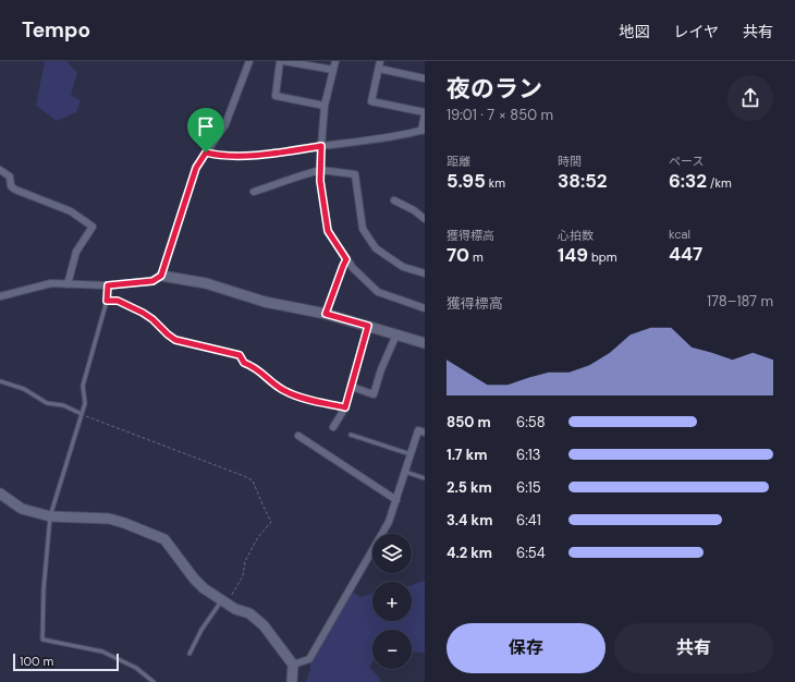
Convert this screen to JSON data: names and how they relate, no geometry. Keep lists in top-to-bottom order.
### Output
{
  "scale_bar": "100 m",
  "page": {
    "header": "Tempo",
    "nav": ["地図", "レイヤ", "共有"],
    "heading": ["夜のラン", "19:01 · 7 × 850 m"],
    "stats": [
      ["距離", "5.95 km"],
      ["時間", "38:52"],
      ["ペース", "6:32 /km"],
      ["獲得標高", "70 m"],
      ["心拍数", "149 bpm"],
      ["kcal", "447"]
    ],
    "chart": ["獲得標高", "178–187 m"],
    "list": [
      {
        "name": "850 m",
        "note": "6:58"
      },
      {
        "name": "1.7 km",
        "note": "6:13"
      },
      {
        "name": "2.5 km",
        "note": "6:15"
      },
      {
        "name": "3.4 km",
        "note": "6:41"
      },
      {
        "name": "4.2 km",
        "note": "6:54"
      }
    ],
    "map_buttons": ["+", "−"],
    "buttons": ["保存", "共有"],
    "scale": "100 m"
  }
}
